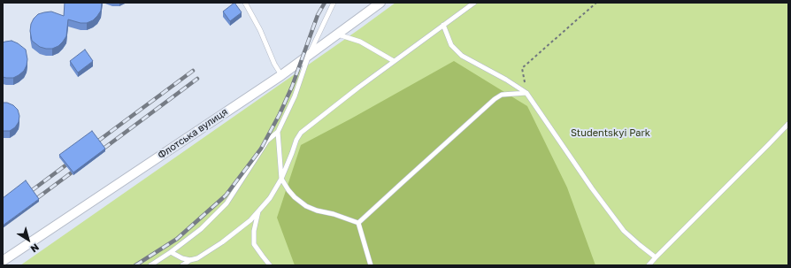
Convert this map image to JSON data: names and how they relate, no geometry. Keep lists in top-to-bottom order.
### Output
{
  "streets": {
    "street": ["Флотська вулиця"]
  },
  "parks": ["Studentskyi Park"],
  "north": "bottom right"
}
